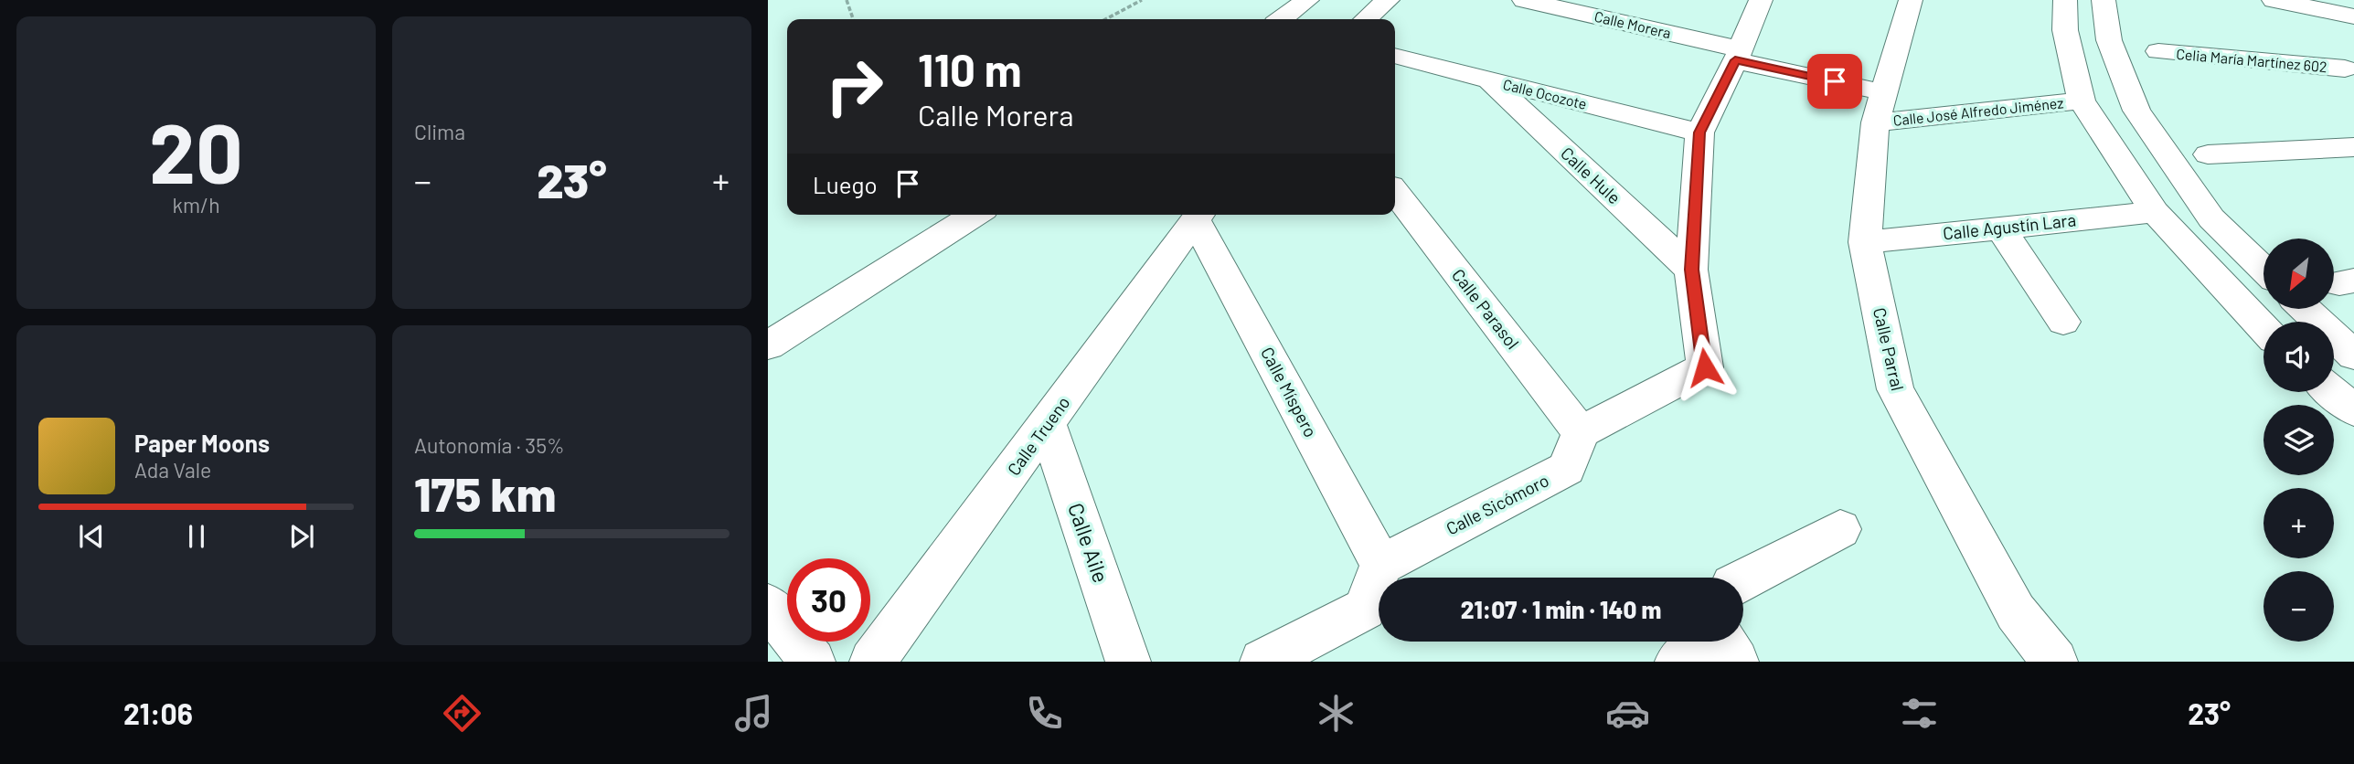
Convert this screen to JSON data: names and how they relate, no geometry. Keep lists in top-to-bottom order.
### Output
{
  "streets": {
    "street": [
      "Calle Morera",
      "Celia María Martínez 602",
      "Calle Ocozote",
      "Calle José Alfredo Jiménez",
      "Calle Hule",
      "Calle Agustín Lara",
      "Calle Parasol",
      "Calle Parral",
      "Calle Míspero",
      "Calle Trueno",
      "Calle Sicómoro",
      "Calle Aile"
    ]
  },
  "crossings": [
    ["Calle Morera", "Calle José Alfredo Jiménez"],
    ["Calle Morera", "Calle Parral"],
    ["Calle Ocozote", "Calle Hule"],
    ["Calle José Alfredo Jiménez", "Calle Parral"],
    ["Calle Agustín Lara", "Calle Parral"],
    ["Calle Parasol", "Calle Sicómoro"],
    ["Calle Míspero", "Calle Trueno"],
    ["Calle Míspero", "Calle Sicómoro"],
    ["Calle Trueno", "Calle Aile"]
  ],
  "north": "bottom left",
  "page": {
    "tile": [
      ["20", "km/h"],
      "Clima",
      ["Autonomía · 35%", "175 km"]
    ],
    "turn": ["110 m", "Calle Morera"],
    "heat": ["−", "23°", "+"],
    "then": "Luego",
    "map_buttons": ["+", "−"],
    "song": ["Paper Moons", "Ada Vale"],
    "limit": "30",
    "trip": "21:07 · 1 min · 140 m",
    "tabs": ["21:06", "23°"]
  }
}
